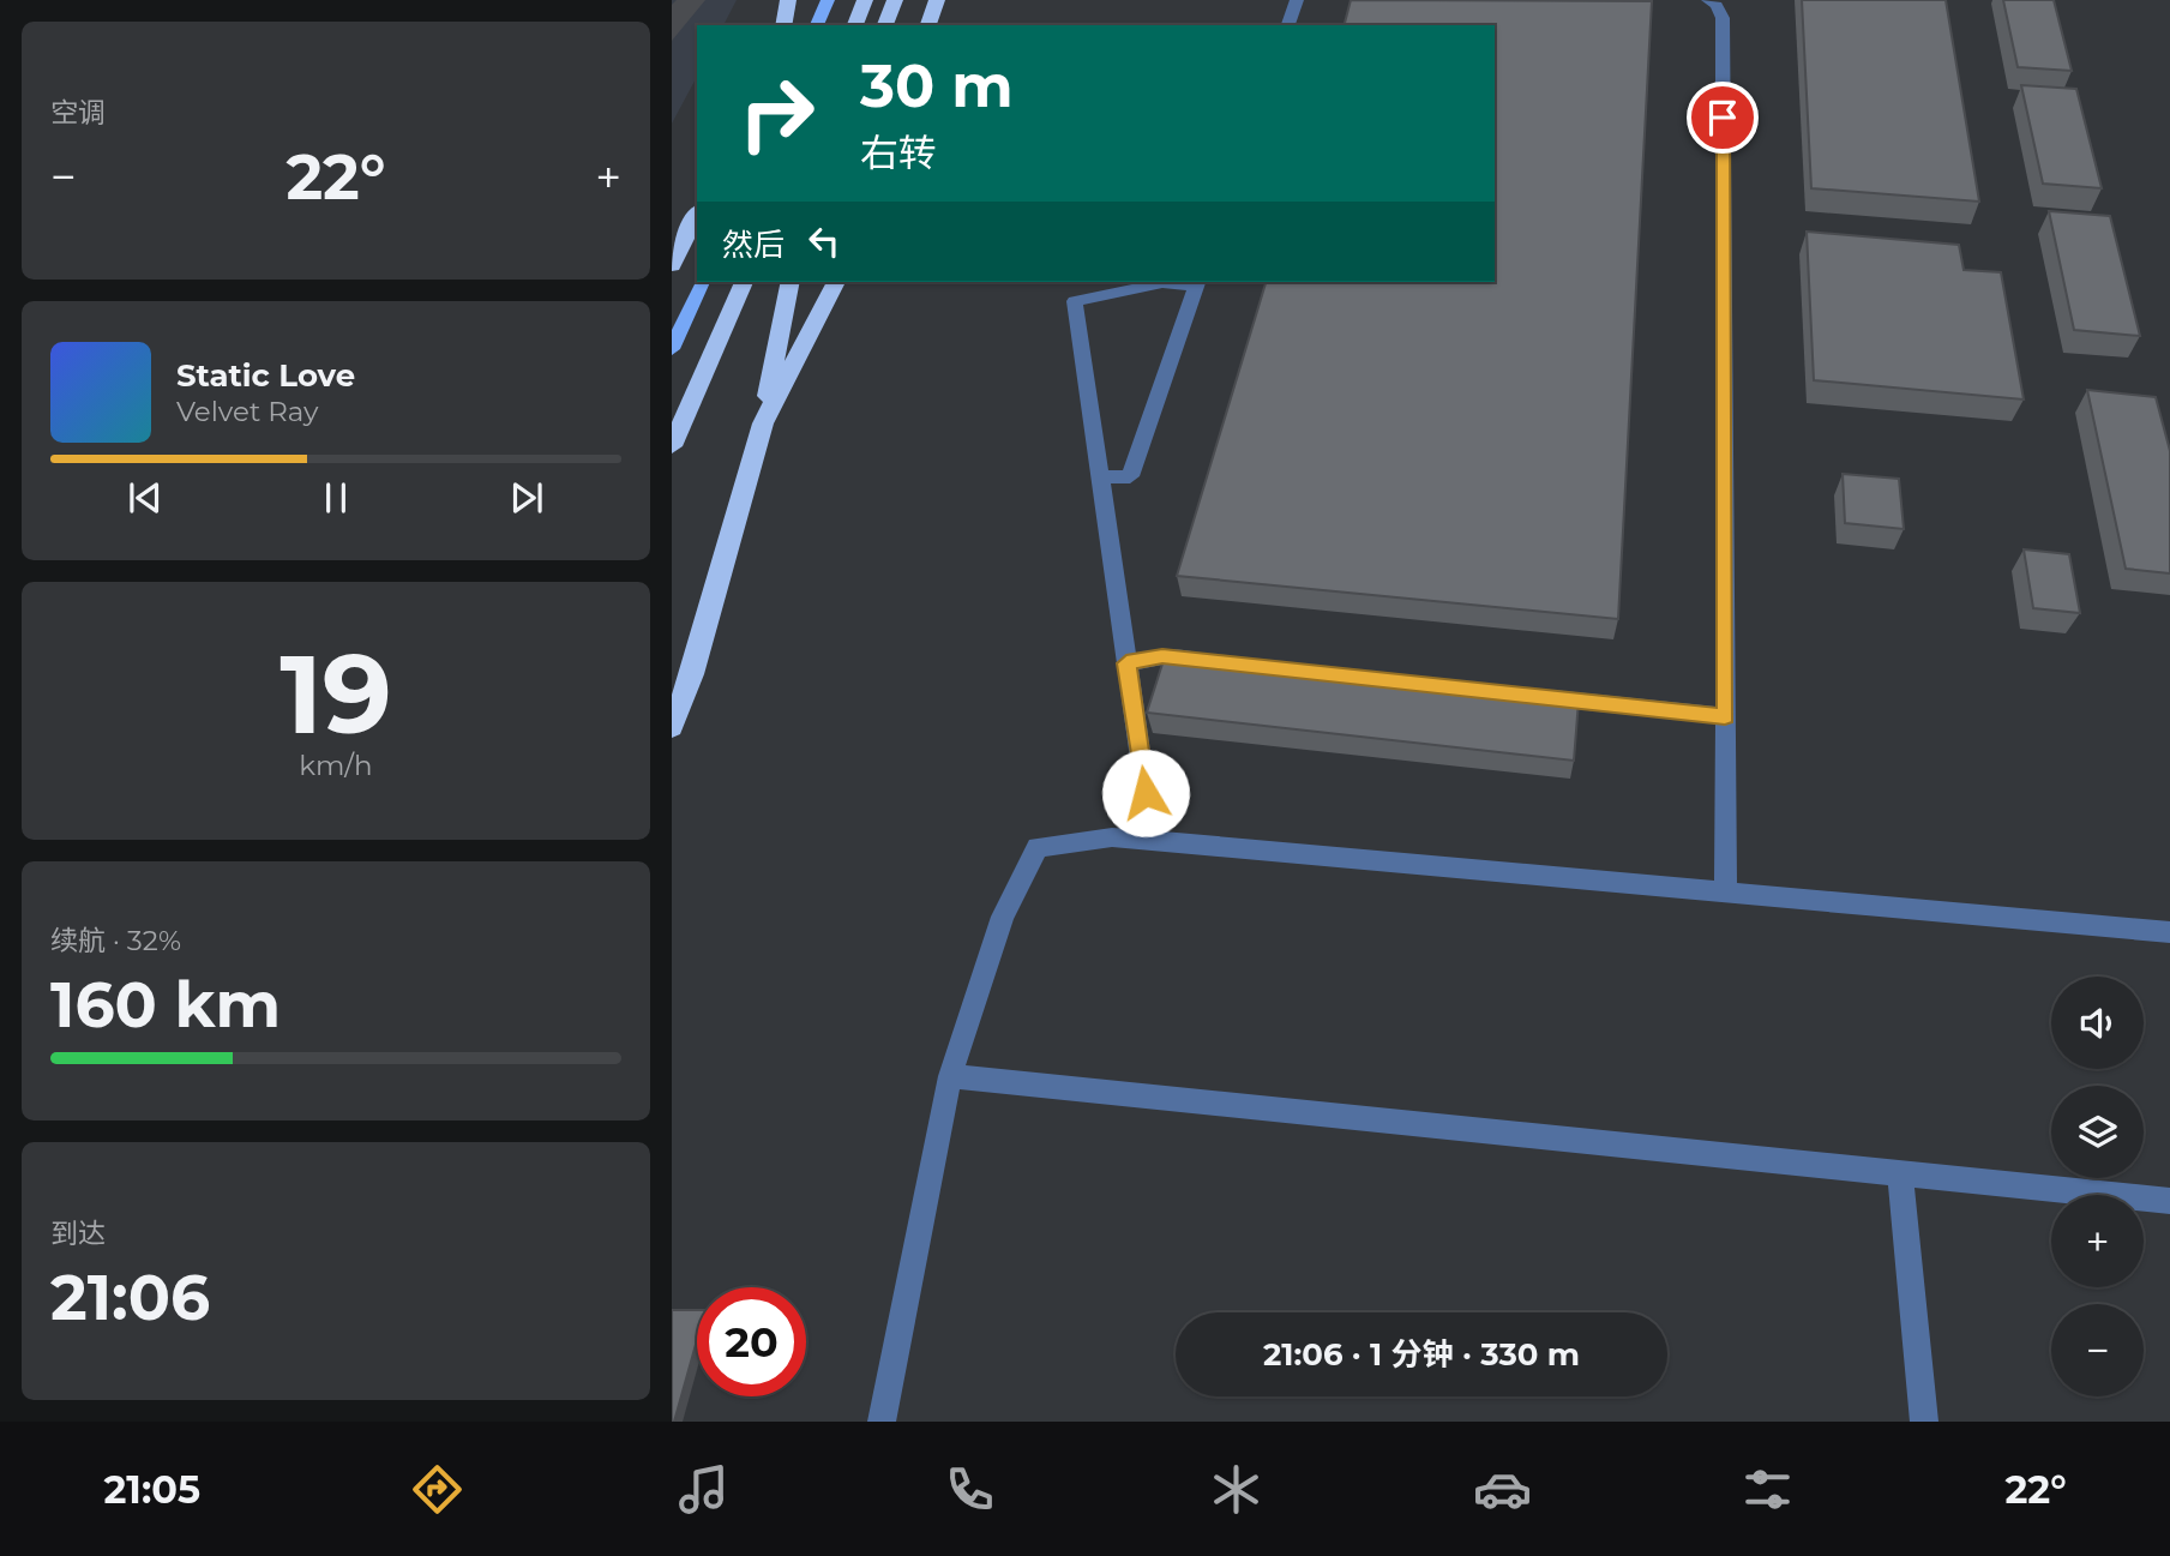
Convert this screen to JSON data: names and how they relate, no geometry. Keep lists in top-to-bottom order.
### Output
{
  "page": {
    "tile": [
      "空调",
      ["19", "km/h"],
      ["续航 · 32%", "160 km"],
      ["到达", "21:06"]
    ],
    "turn": ["30 m", "右转"],
    "heat": ["−", "22°", "+"],
    "then": "然后",
    "song": ["Static Love", "Velvet Ray"],
    "map_buttons": ["+", "−"],
    "limit": "20",
    "trip": "21:06 · 1 分钟 · 330 m",
    "tabs": ["21:05", "22°"]
  }
}
